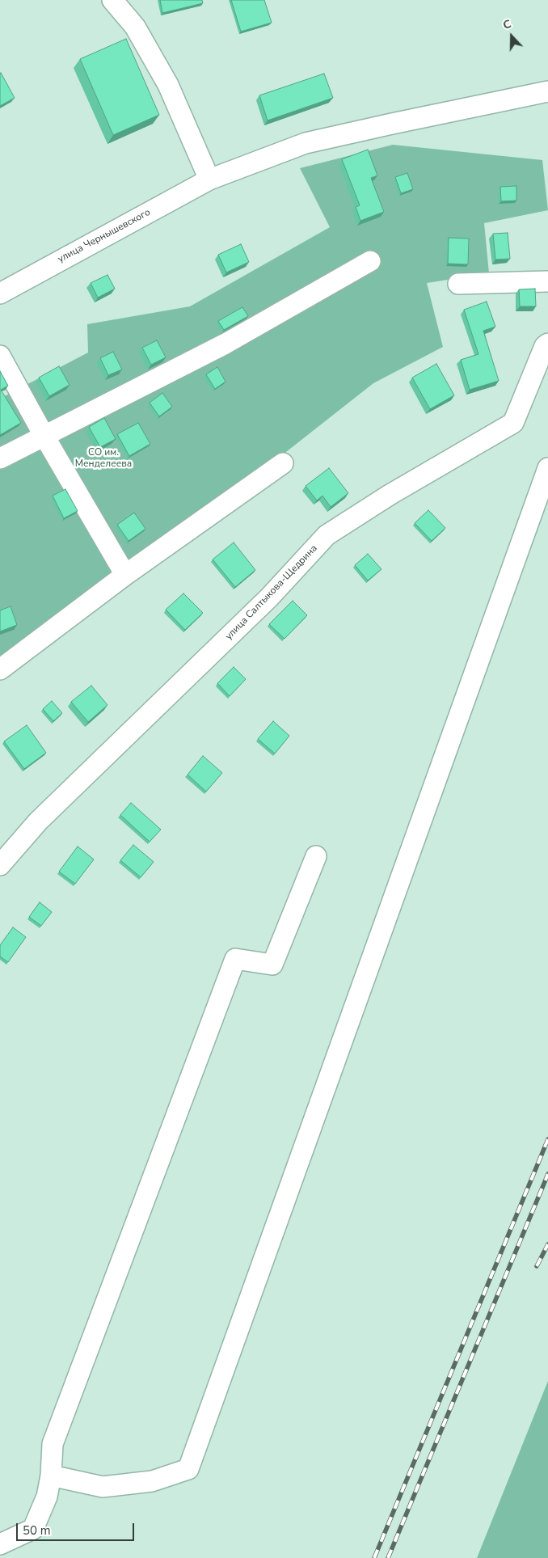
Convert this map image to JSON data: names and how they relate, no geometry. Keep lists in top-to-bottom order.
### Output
{
  "streets": {
    "street": ["улица Чернышевского", "улица Салтыкова-Щедрина"]
  },
  "parks": ["СО им. Менделеева"],
  "scale_bar": "50 m",
  "north": "top"
}
